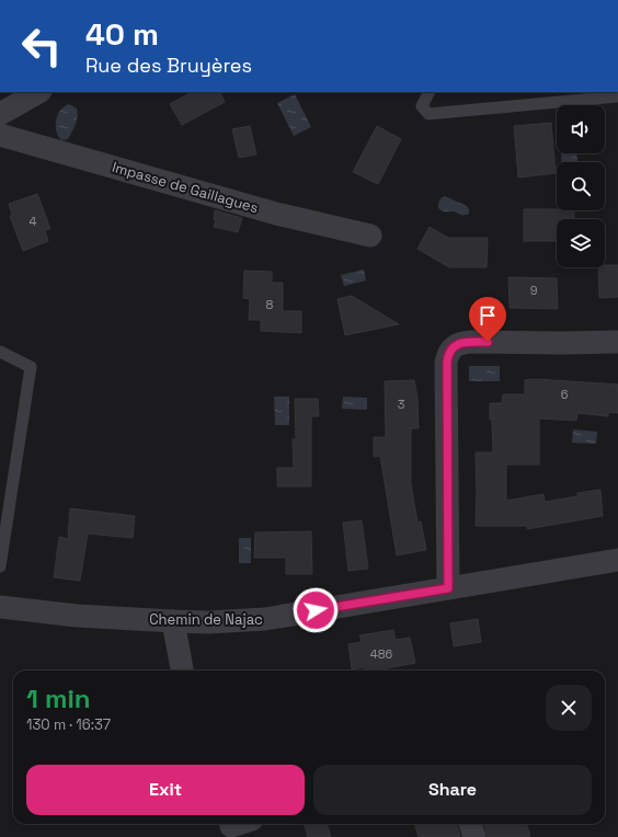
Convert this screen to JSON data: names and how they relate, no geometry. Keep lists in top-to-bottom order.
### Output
{
  "streets": {
    "street": ["Impasse de Gaillagues", "Chemin de Najac"]
  },
  "house_numbers": [
    "4",
    "9",
    "8",
    "6",
    "3",
    "486"
  ],
  "page": {
    "turn": ["40 m", "Rue des Bruyères"],
    "heading": ["1 min", "130 m · 16:37"],
    "buttons": ["Exit", "Share"]
  }
}
